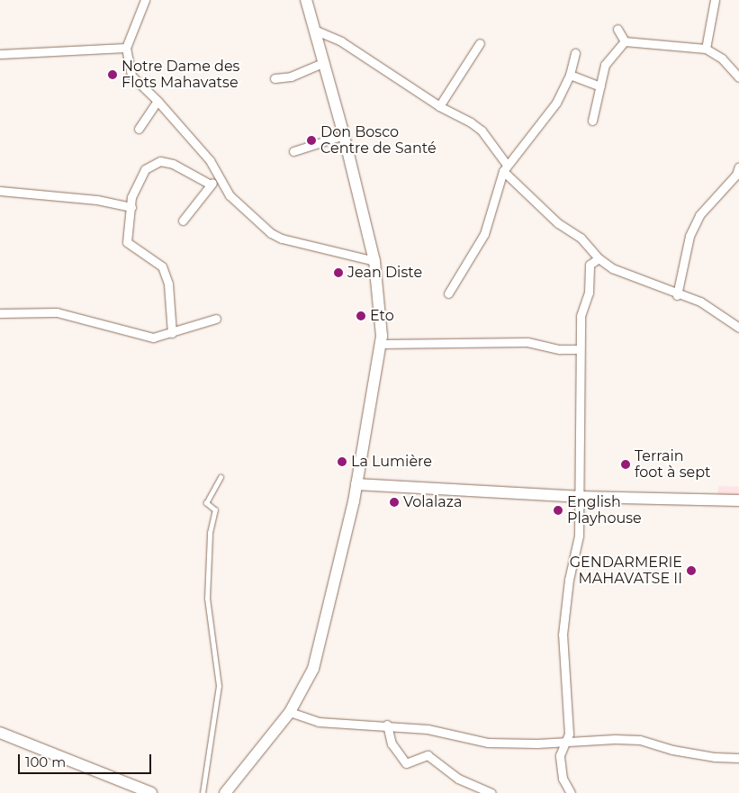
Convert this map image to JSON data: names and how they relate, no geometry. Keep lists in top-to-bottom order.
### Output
{
  "places": [
    "Notre Dame des Flots Mahavatse",
    "Don Bosco Centre de Santé",
    "Jean Diste",
    "Eto",
    "La Lumière",
    "Terrain foot à sept",
    "Volalaza",
    "English Playhouse",
    "GENDARMERIE MAHAVATSE II"
  ],
  "scale_bar": "100 m"
}
